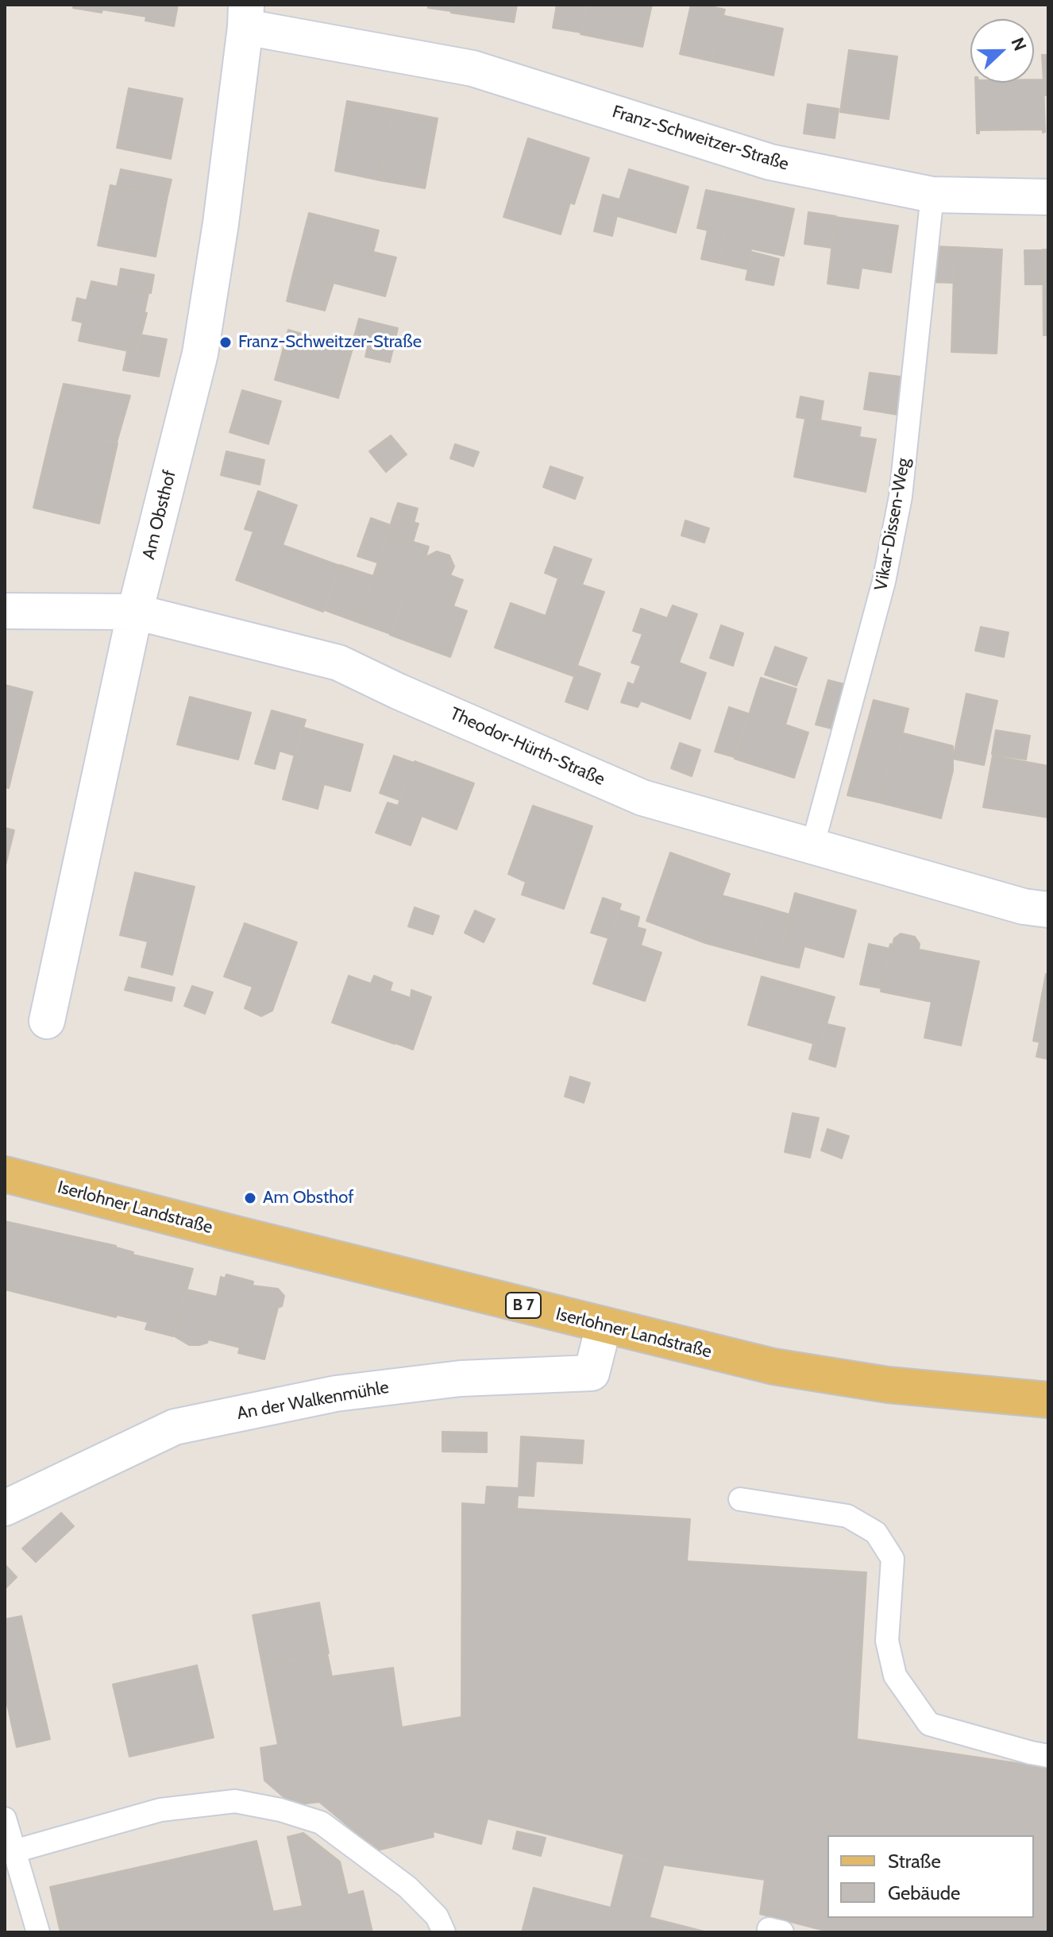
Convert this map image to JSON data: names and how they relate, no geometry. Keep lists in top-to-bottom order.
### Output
{
  "streets": {
    "main road": ["Iserlohner Landstraße", "B 7"],
    "street": [
      "Franz-Schweitzer-Straße",
      "Am Obsthof",
      "Theodor-Hürth-Straße",
      "An der Walkenmühle"
    ],
    "lane": ["Vikar-Dissen-Weg"]
  },
  "crossings": [
    ["Franz-Schweitzer-Straße", "Am Obsthof"],
    ["Franz-Schweitzer-Straße", "Vikar-Dissen-Weg"],
    ["Am Obsthof", "Theodor-Hürth-Straße"],
    ["Vikar-Dissen-Weg", "Theodor-Hürth-Straße"],
    ["Iserlohner Landstraße", "An der Walkenmühle"]
  ],
  "places": ["Franz-Schweitzer-Straße", "Am Obsthof"],
  "legend": ["Straße", "Gebäude"],
  "north": "right"
}
